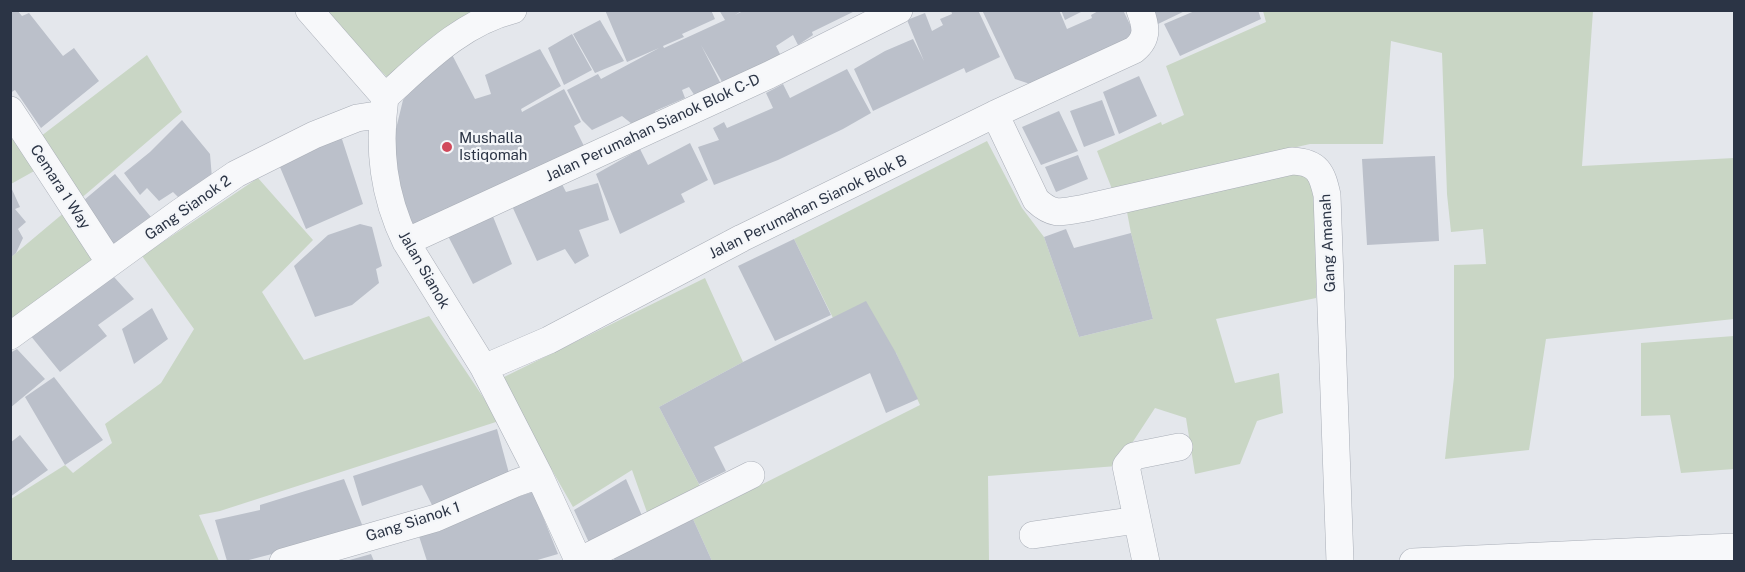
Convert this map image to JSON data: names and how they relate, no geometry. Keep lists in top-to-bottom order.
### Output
{
  "streets": {
    "street": [
      "Jalan Perumahan Sianok Blok C-D",
      "Cemara 1 Way",
      "Jalan Perumahan Sianok Blok B",
      "Gang Sianok 2",
      "Gang Amanah",
      "Jalan Sianok",
      "Gang Sianok 1"
    ]
  },
  "crossings": [
    ["Jalan Perumahan Sianok Blok C-D", "Jalan Sianok"],
    ["Cemara 1 Way", "Gang Sianok 2"],
    ["Jalan Perumahan Sianok Blok B", "Gang Amanah"],
    ["Jalan Perumahan Sianok Blok B", "Jalan Sianok"],
    ["Gang Sianok 2", "Jalan Sianok"],
    ["Jalan Sianok", "Gang Sianok 1"]
  ],
  "places": ["Mushalla Istiqomah"]
}
